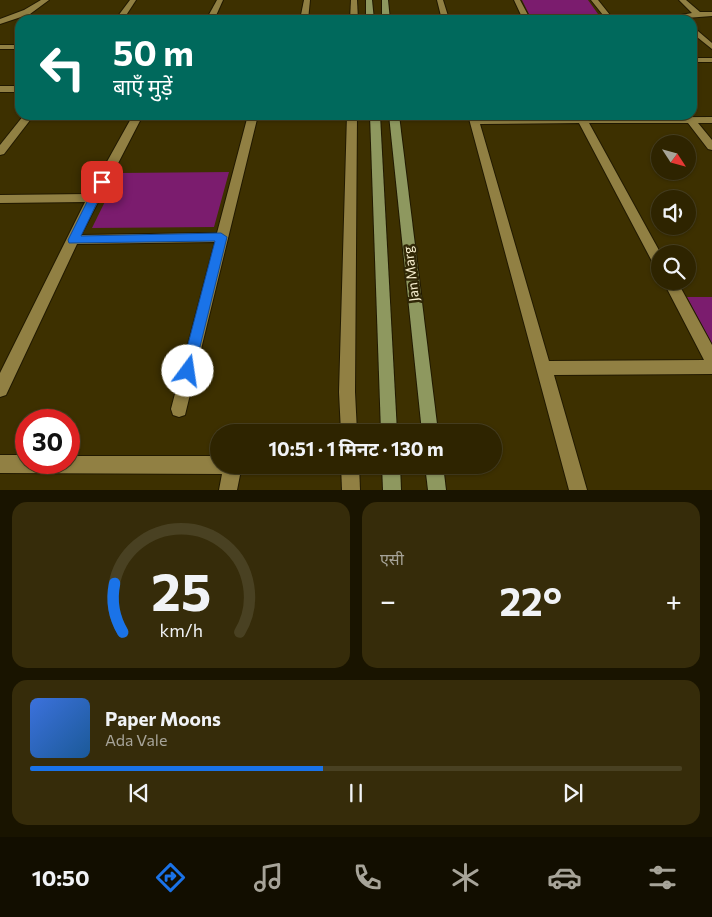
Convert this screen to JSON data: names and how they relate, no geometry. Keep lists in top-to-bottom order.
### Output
{
  "streets": {
    "main road": ["Jan Marg"]
  },
  "north": "bottom right",
  "page": {
    "turn": ["50 m", "बाएँ मुड़ें"],
    "limit": "30",
    "trip": "10:51 · 1 मिनट · 130 m",
    "tile": "एसी",
    "heat": ["−", "22°", "+"],
    "song": ["Paper Moons", "Ada Vale"],
    "tabs": "10:50",
    "gauge": ["25", "km/h"]
  }
}
